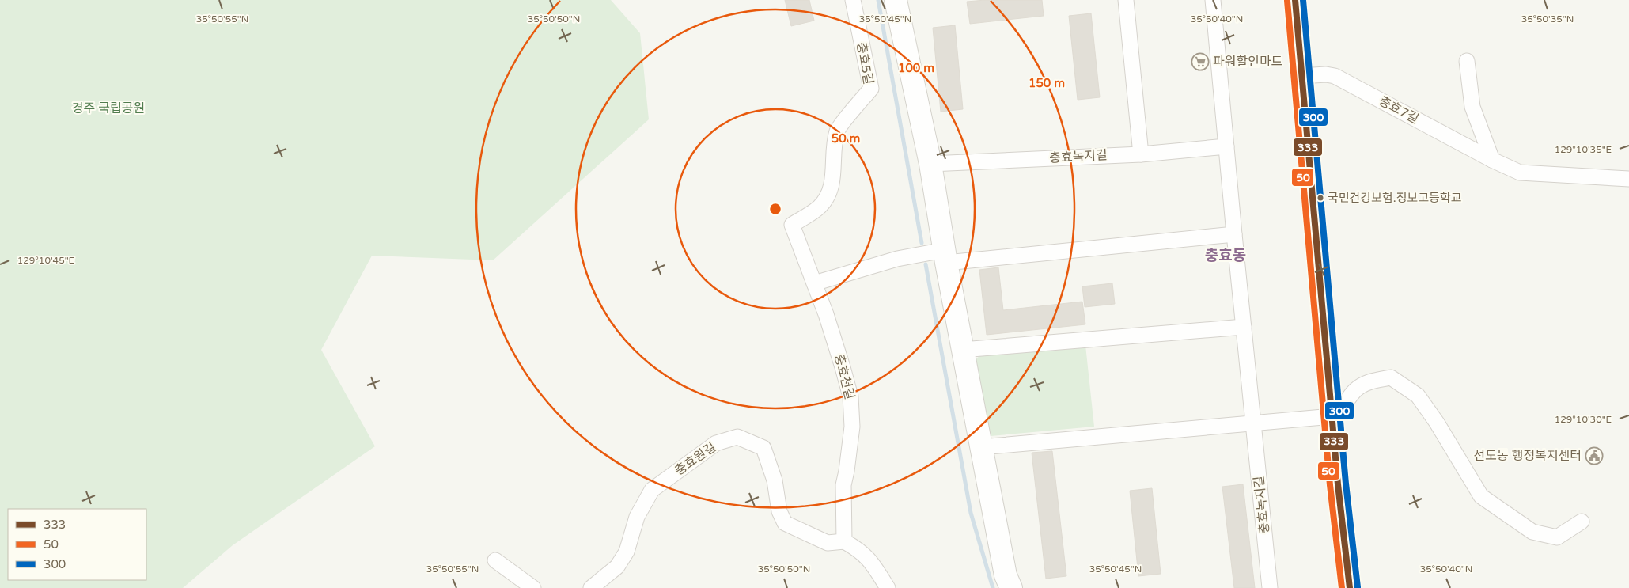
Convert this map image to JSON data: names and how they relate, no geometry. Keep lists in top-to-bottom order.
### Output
{
  "streets": {
    "street": [
      "충효5길",
      "충효7길",
      "충효녹지길",
      "충효천길",
      "충효원길"
    ]
  },
  "crossings": [
    ["충효5길", "충효천길"],
    ["충효천길", "충효원길"]
  ],
  "districts": ["충효동"],
  "parks": ["경주 국립공원"],
  "places": {
    "supermarket": ["파워할인마트"],
    "other": ["국민건강보험.정보고등학교"],
    "public building": ["선도동 행정복지센터"]
  },
  "lines": ["transit line 333", "transit line 300", "transit line 50"],
  "legend": ["333", "50", "300"],
  "coordinates": [
    "35°50'55\"N",
    "35°50'50\"N",
    "35°50'45\"N",
    "35°50'40\"N",
    "35°50'35\"N",
    "129°10'35\"E",
    "129°10'45\"E",
    "129°10'30\"E"
  ],
  "rings": ["100 m", "150 m", "50 m"]
}
